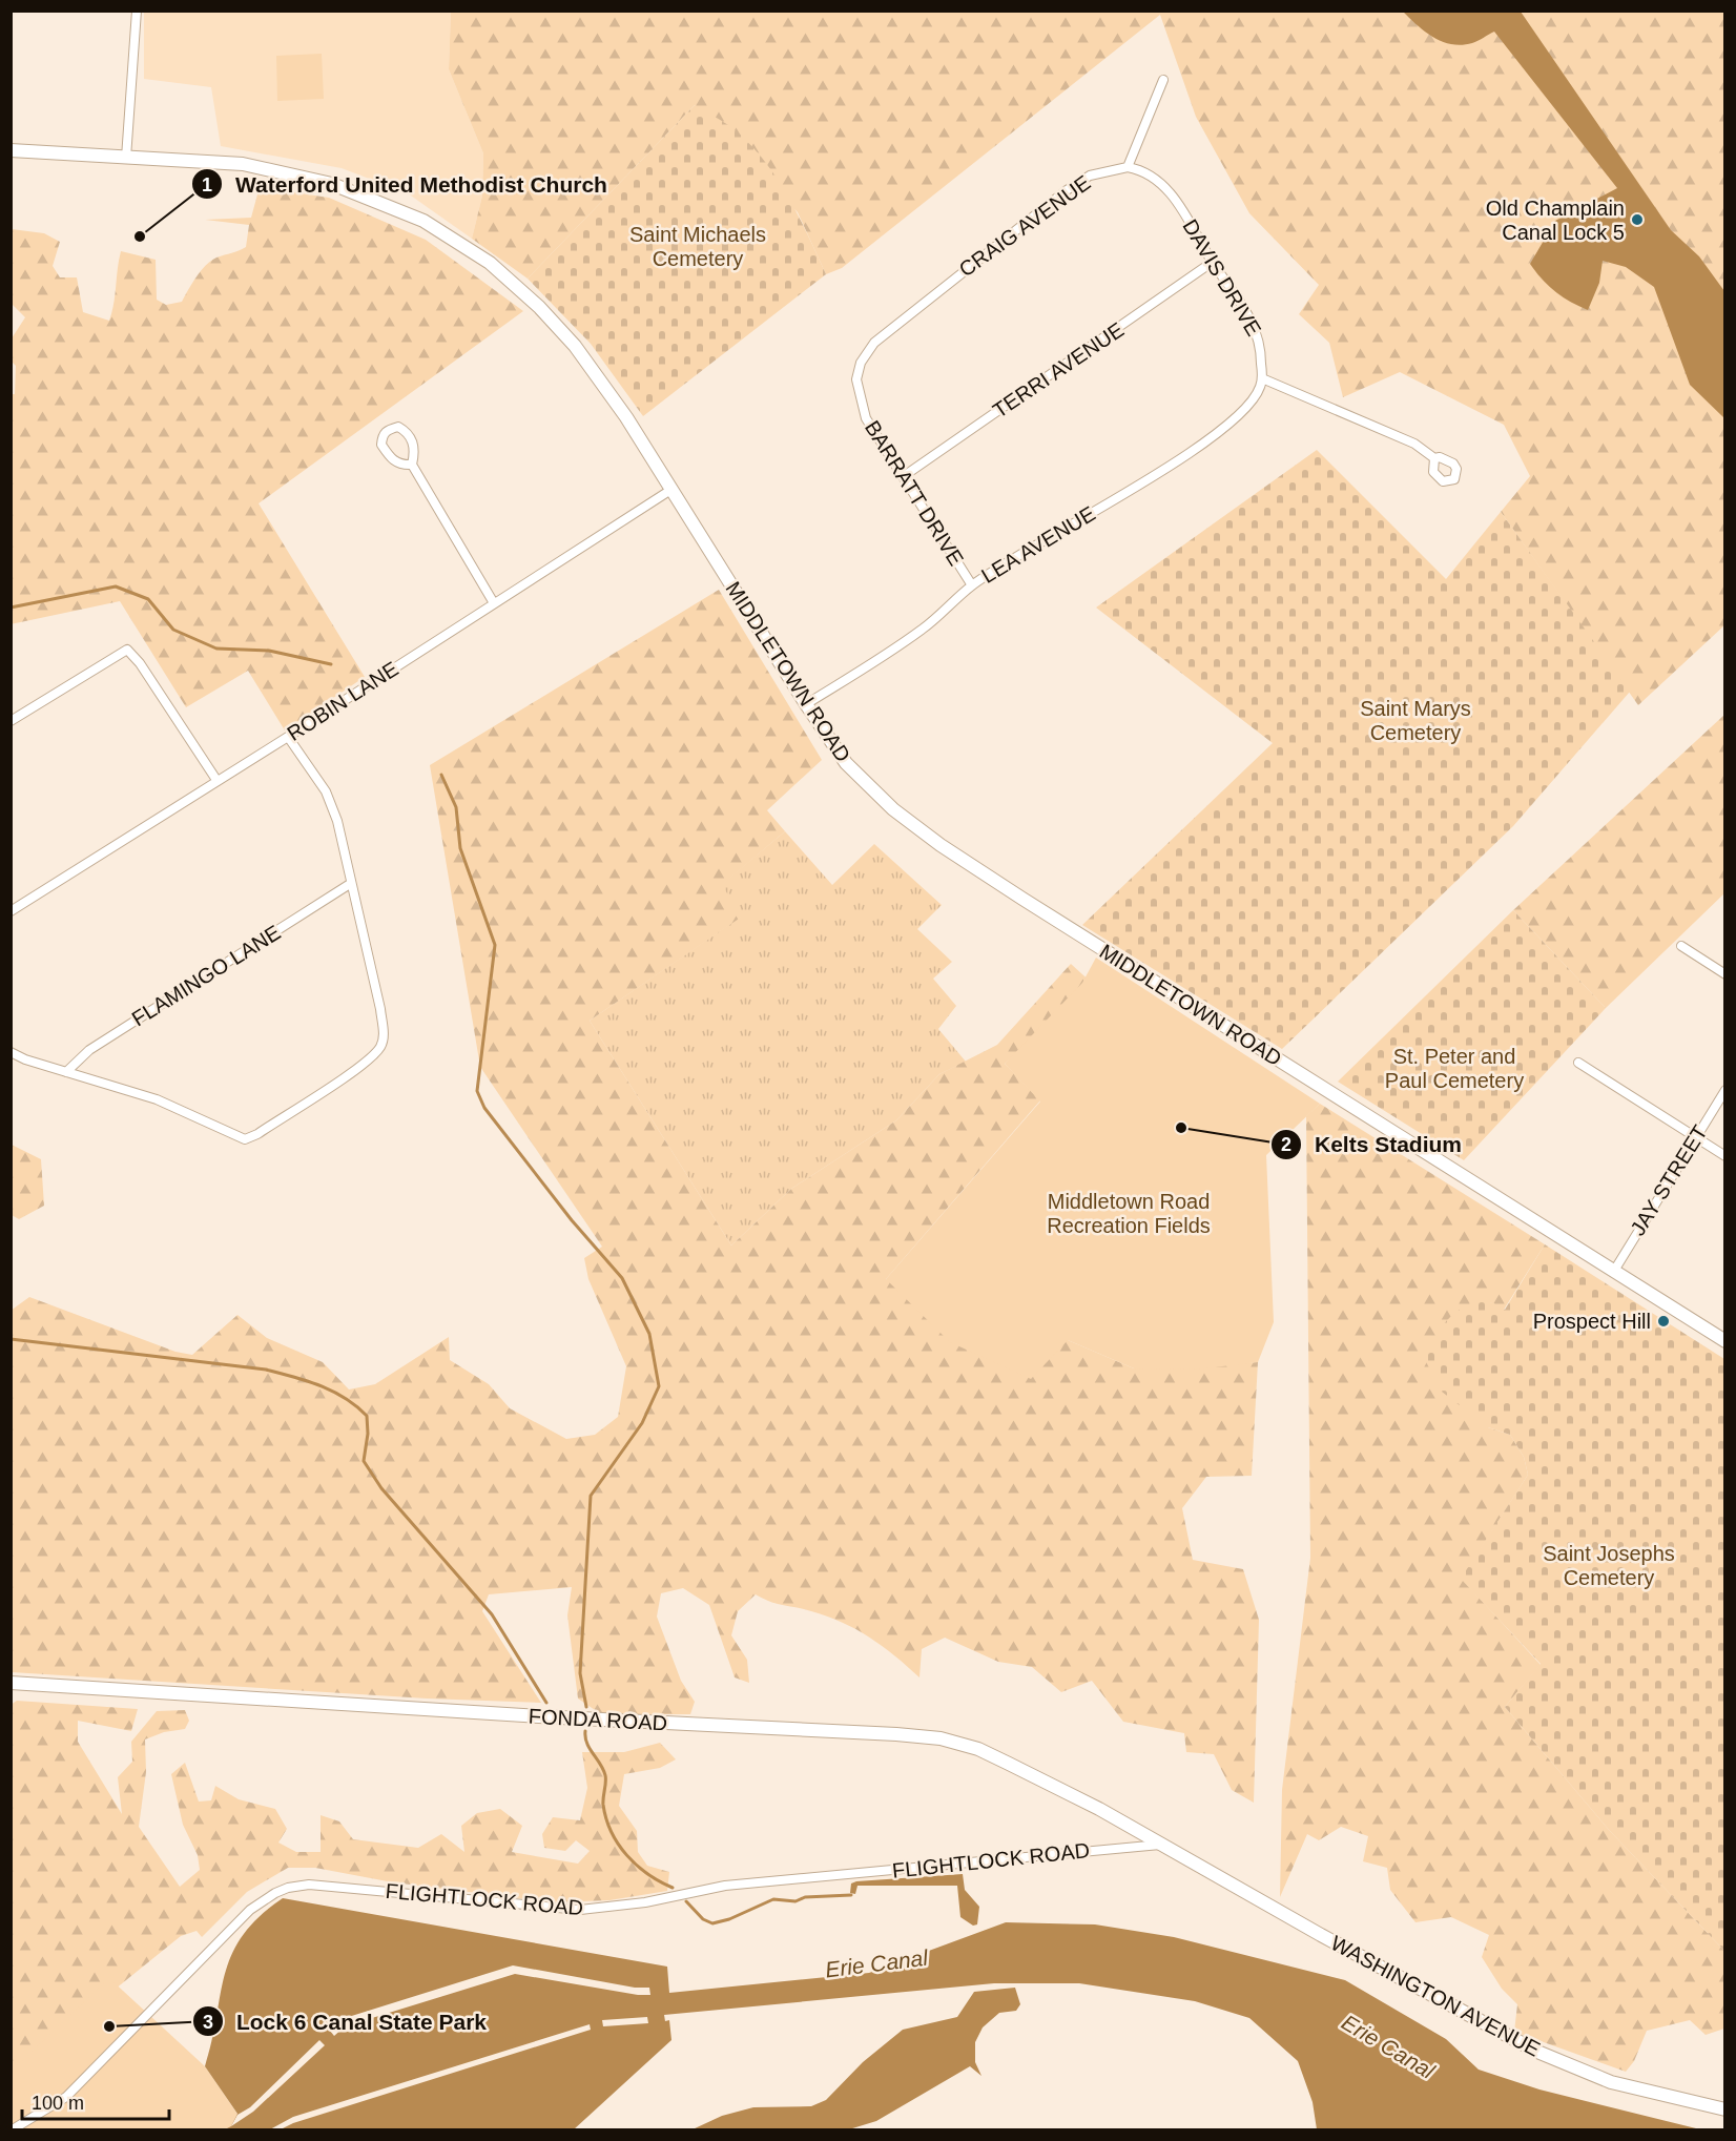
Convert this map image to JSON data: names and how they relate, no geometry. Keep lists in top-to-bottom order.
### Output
{
  "streets": {
    "street": [
      "CRAIG AVENUE",
      "DAVIS DRIVE",
      "TERRI AVENUE",
      "BARRATT DRIVE",
      "LEA AVENUE",
      "MIDDLETOWN ROAD",
      "ROBIN LANE",
      "FLAMINGO LANE",
      "JAY STREET",
      "FONDA ROAD",
      "FLIGHTLOCK ROAD",
      "WASHINGTON AVENUE"
    ]
  },
  "crossings": [
    ["CRAIG AVENUE", "DAVIS DRIVE"],
    ["CRAIG AVENUE", "BARRATT DRIVE"],
    ["DAVIS DRIVE", "TERRI AVENUE"],
    ["DAVIS DRIVE", "LEA AVENUE"],
    ["TERRI AVENUE", "BARRATT DRIVE"],
    ["BARRATT DRIVE", "LEA AVENUE"],
    ["LEA AVENUE", "MIDDLETOWN ROAD"],
    ["MIDDLETOWN ROAD", "ROBIN LANE"],
    ["MIDDLETOWN ROAD", "JAY STREET"],
    ["FONDA ROAD", "FLIGHTLOCK ROAD"],
    ["FONDA ROAD", "WASHINGTON AVENUE"],
    ["FLIGHTLOCK ROAD", "WASHINGTON AVENUE"]
  ],
  "water": ["Erie Canal"],
  "parks": [
    "Saint Michaels Cemetery",
    "Saint Marys Cemetery",
    "St. Peter and Paul Cemetery",
    "Middletown Road Recreation Fields",
    "Saint Josephs Cemetery"
  ],
  "places": [
    "Old Champlain Canal Lock 5",
    "Waterford United Methodist Church",
    "Kelts Stadium",
    "Prospect Hill",
    "Lock 6 Canal State Park"
  ],
  "scale_bar": "100 m"
}
